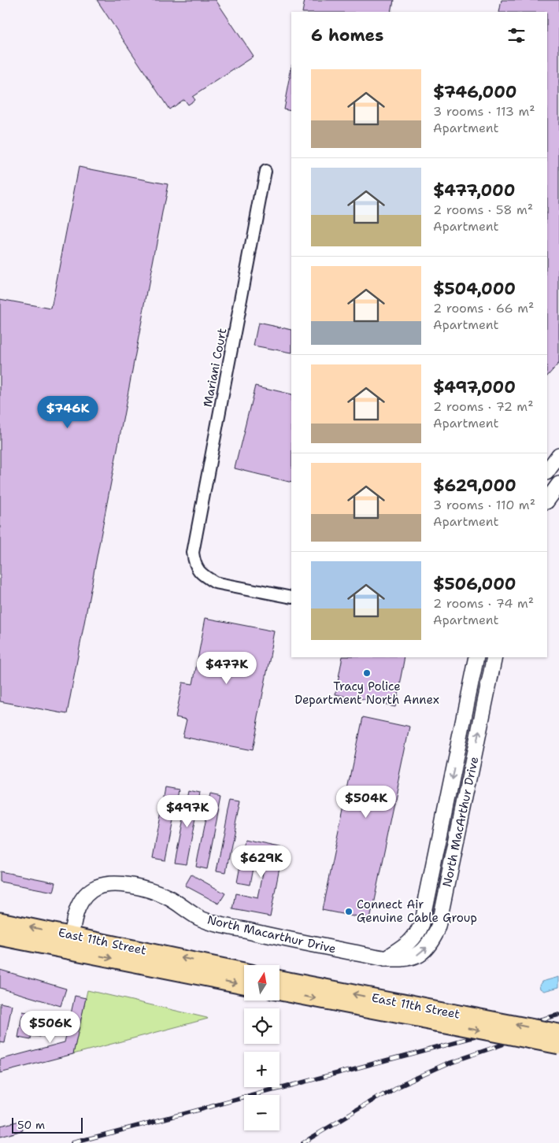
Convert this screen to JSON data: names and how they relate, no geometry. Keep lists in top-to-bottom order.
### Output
{
  "streets": {
    "main road": ["North MacArthur Drive", "North Macarthur Drive", "East 11th Street"],
    "street": ["Mariani Court"]
  },
  "crossings": [
    ["North MacArthur Drive", "North Macarthur Drive"],
    ["North Macarthur Drive", "East 11th Street"]
  ],
  "places": ["Tracy Police Department North Annex", "Connect Air Genuine Cable Group"],
  "scale_bar": "50 m",
  "north": "top",
  "page": {
    "heading": "6 homes",
    "list": [
      {
        "name": "$746,000",
        "note": "3 rooms · 113 m² · Apartment"
      },
      {
        "name": "$477,000",
        "note": "2 rooms · 58 m² · Apartment"
      },
      {
        "name": "$504,000",
        "note": "2 rooms · 66 m² · Apartment"
      },
      {
        "name": "$497,000",
        "note": "2 rooms · 72 m² · Apartment"
      },
      {
        "name": "$629,000",
        "note": "3 rooms · 110 m² · Apartment"
      },
      {
        "name": "$506,000",
        "note": "2 rooms · 74 m² · Apartment"
      }
    ],
    "price": [
      "$746K",
      "$477K",
      "$504K",
      "$497K",
      "$629K",
      "$506K"
    ],
    "map_buttons": ["+", "−"],
    "scale": "50 m"
  }
}
